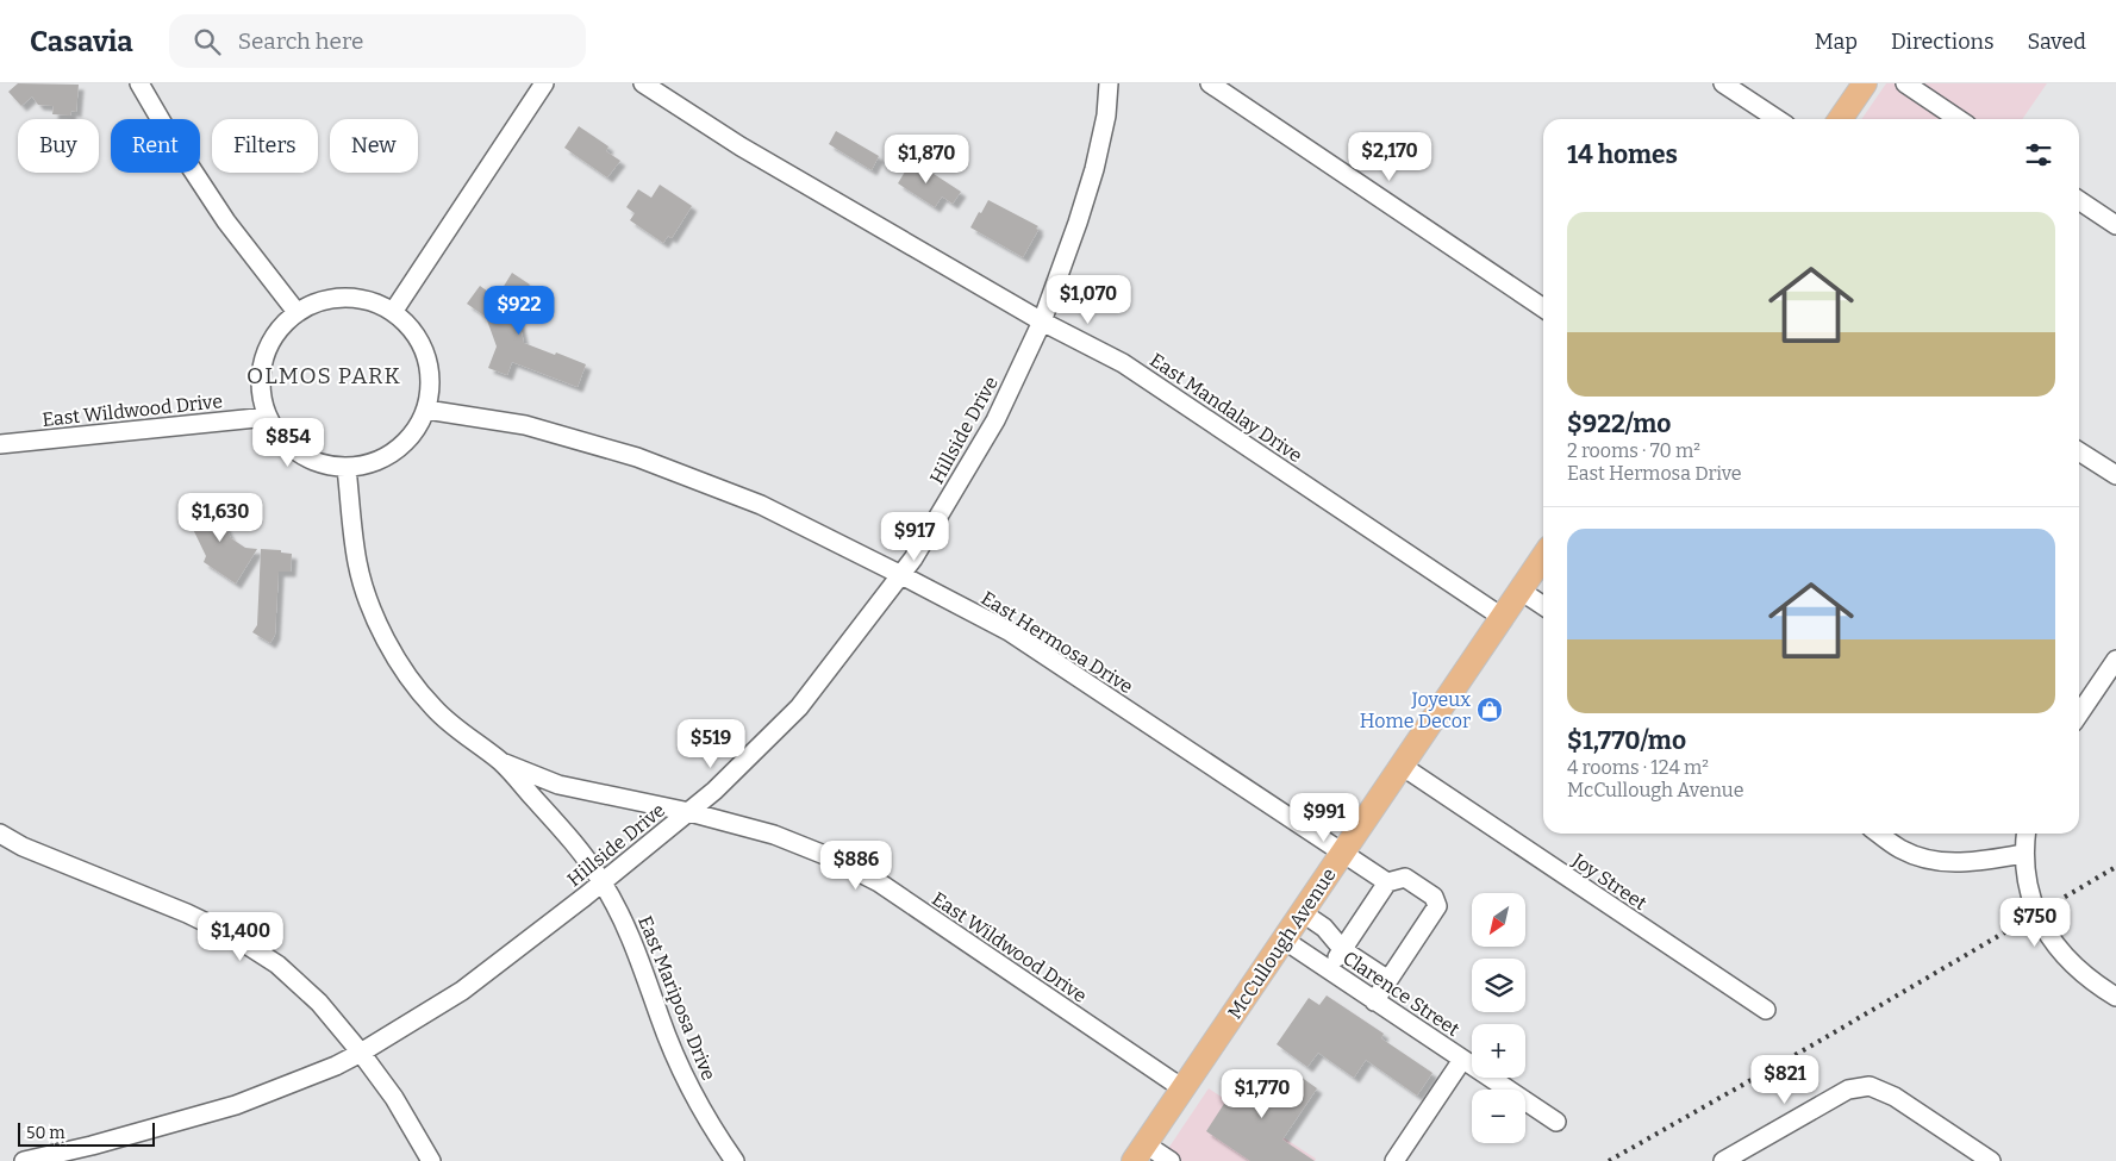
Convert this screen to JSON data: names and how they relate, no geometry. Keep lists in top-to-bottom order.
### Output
{
  "streets": {
    "main road": ["McCullough Avenue"],
    "street": [
      "East Mandalay Drive",
      "East Wildwood Drive",
      "Hillside Drive",
      "East Hermosa Drive",
      "Joy Street",
      "Clarence Street",
      "East Mariposa Drive"
    ]
  },
  "crossings": [
    ["East Mandalay Drive", "Hillside Drive"],
    ["East Mandalay Drive", "McCullough Avenue"],
    ["East Wildwood Drive", "Hillside Drive"],
    ["East Wildwood Drive", "East Hermosa Drive"],
    ["East Wildwood Drive", "McCullough Avenue"],
    ["East Wildwood Drive", "East Mariposa Drive"],
    ["Hillside Drive", "East Hermosa Drive"],
    ["Hillside Drive", "East Mariposa Drive"],
    ["East Hermosa Drive", "McCullough Avenue"],
    ["Joy Street", "McCullough Avenue"],
    ["McCullough Avenue", "Clarence Street"]
  ],
  "districts": ["OLMOS PARK"],
  "places": {
    "shop": ["Joyeux Home Decor"]
  },
  "scale_bar": "50 m",
  "north": "bottom left",
  "page": {
    "header": "Casavia",
    "search": "Search here",
    "nav": ["Map", "Directions", "Saved"],
    "chip": [
      "Buy",
      "Rent",
      "Filters",
      "New"
    ],
    "heading": "14 homes",
    "price": [
      "$2,170",
      "$1,870",
      "$1,070",
      "$922",
      "$854",
      "$1,630",
      "$917",
      "$519",
      "$991",
      "$886",
      "$750",
      "$1,400",
      "$821",
      "$1,770"
    ],
    "list": [
      {
        "name": "$922/mo",
        "note": "2 rooms · 70 m² · East Hermosa Drive"
      },
      {
        "name": "$1,770/mo",
        "note": "4 rooms · 124 m² · McCullough Avenue"
      }
    ],
    "map_buttons": ["+", "−"],
    "scale": "50 m"
  }
}
